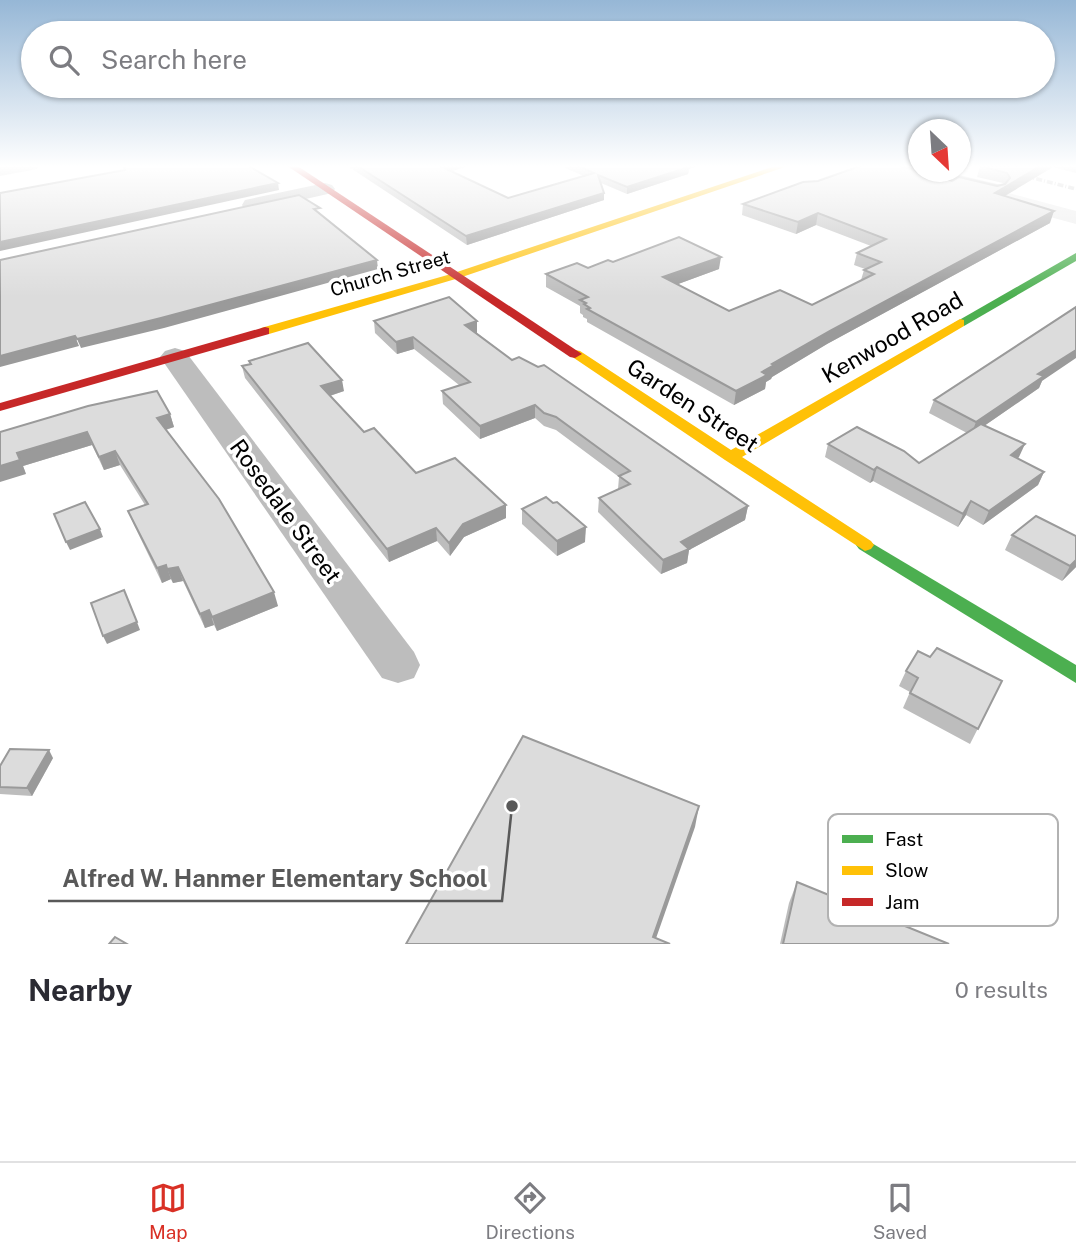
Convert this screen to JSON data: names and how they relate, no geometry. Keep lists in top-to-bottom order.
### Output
{
  "streets": {
    "street": [
      "Church Street",
      "Kenwood Road",
      "Garden Street",
      "Rosedale Street"
    ]
  },
  "crossings": [
    ["Church Street", "Garden Street"],
    ["Church Street", "Rosedale Street"],
    ["Kenwood Road", "Garden Street"]
  ],
  "places": ["Alfred W. Hanmer Elementary School"],
  "legend": ["Fast", "Slow", "Jam"],
  "north": "bottom right",
  "page": {
    "search": "Search here",
    "heading": ["Nearby", "0 results"],
    "nav": ["Map", "Directions", "Saved"]
  }
}
